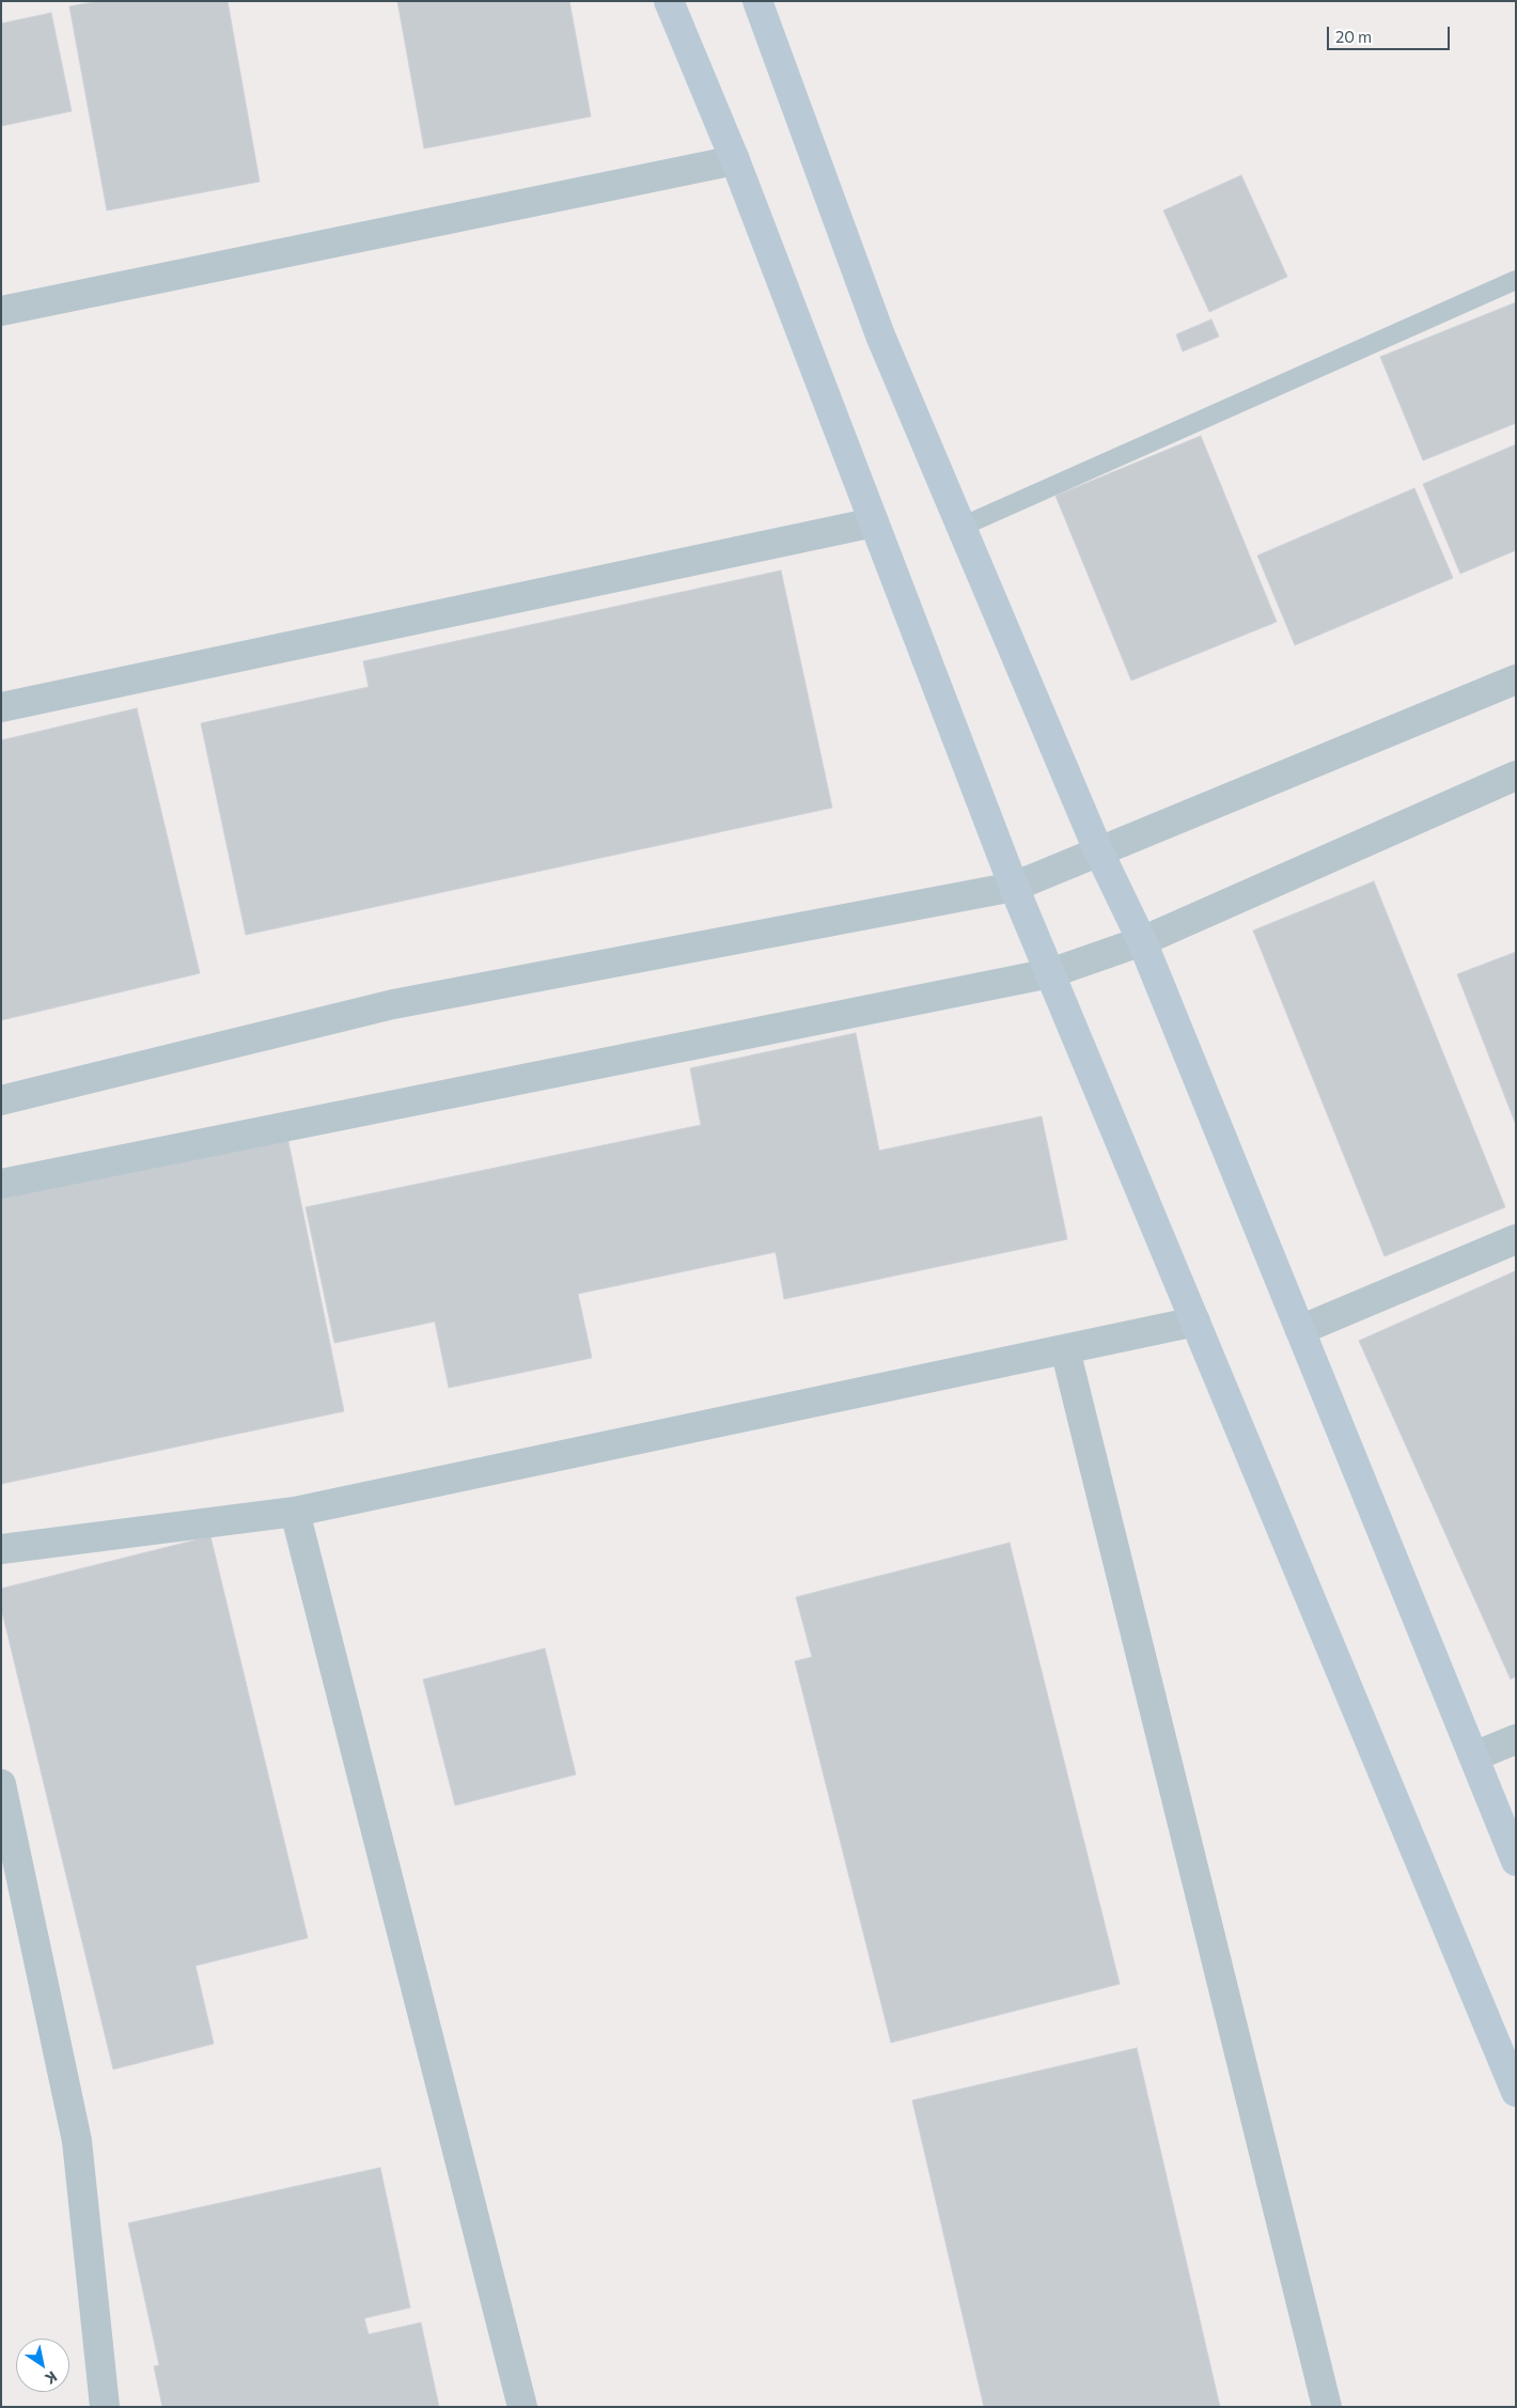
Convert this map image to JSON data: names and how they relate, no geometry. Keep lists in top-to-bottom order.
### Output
{
  "scale_bar": "20 m",
  "north": "bottom right"
}
